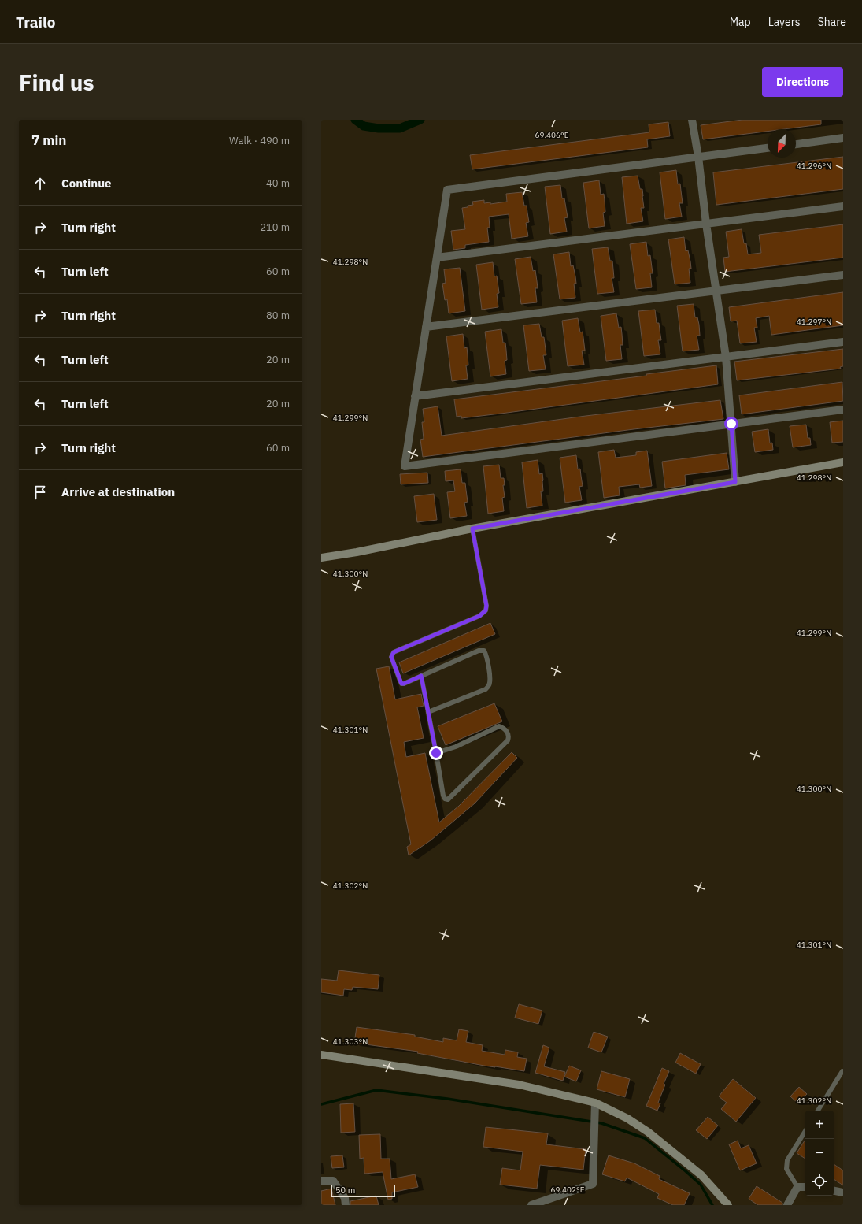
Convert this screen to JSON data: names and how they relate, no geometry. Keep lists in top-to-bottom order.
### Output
{
  "scale_bar": "50 m",
  "north": "bottom left",
  "page": {
    "header": "Trailo",
    "nav": ["Map", "Layers", "Share"],
    "buttons": "Directions",
    "title": "Find us",
    "heading": ["7 min", "Walk · 490 m"],
    "list": [
      ["Continue", "40 m"],
      ["Turn right", "210 m"],
      ["Turn left", "60 m"],
      ["Turn right", "80 m"],
      ["Turn left", "20 m"],
      ["Turn left", "20 m"],
      ["Turn right", "60 m"],
      "Arrive at destination"
    ],
    "map_buttons": ["+", "−"],
    "scale": "50 m"
  },
  "coordinates": [
    "69.406°E",
    "41.296°N",
    "41.298°N",
    "41.297°N",
    "41.299°N",
    "41.300°N",
    "41.301°N",
    "41.302°N",
    "41.303°N",
    "69.402°E"
  ]
}
